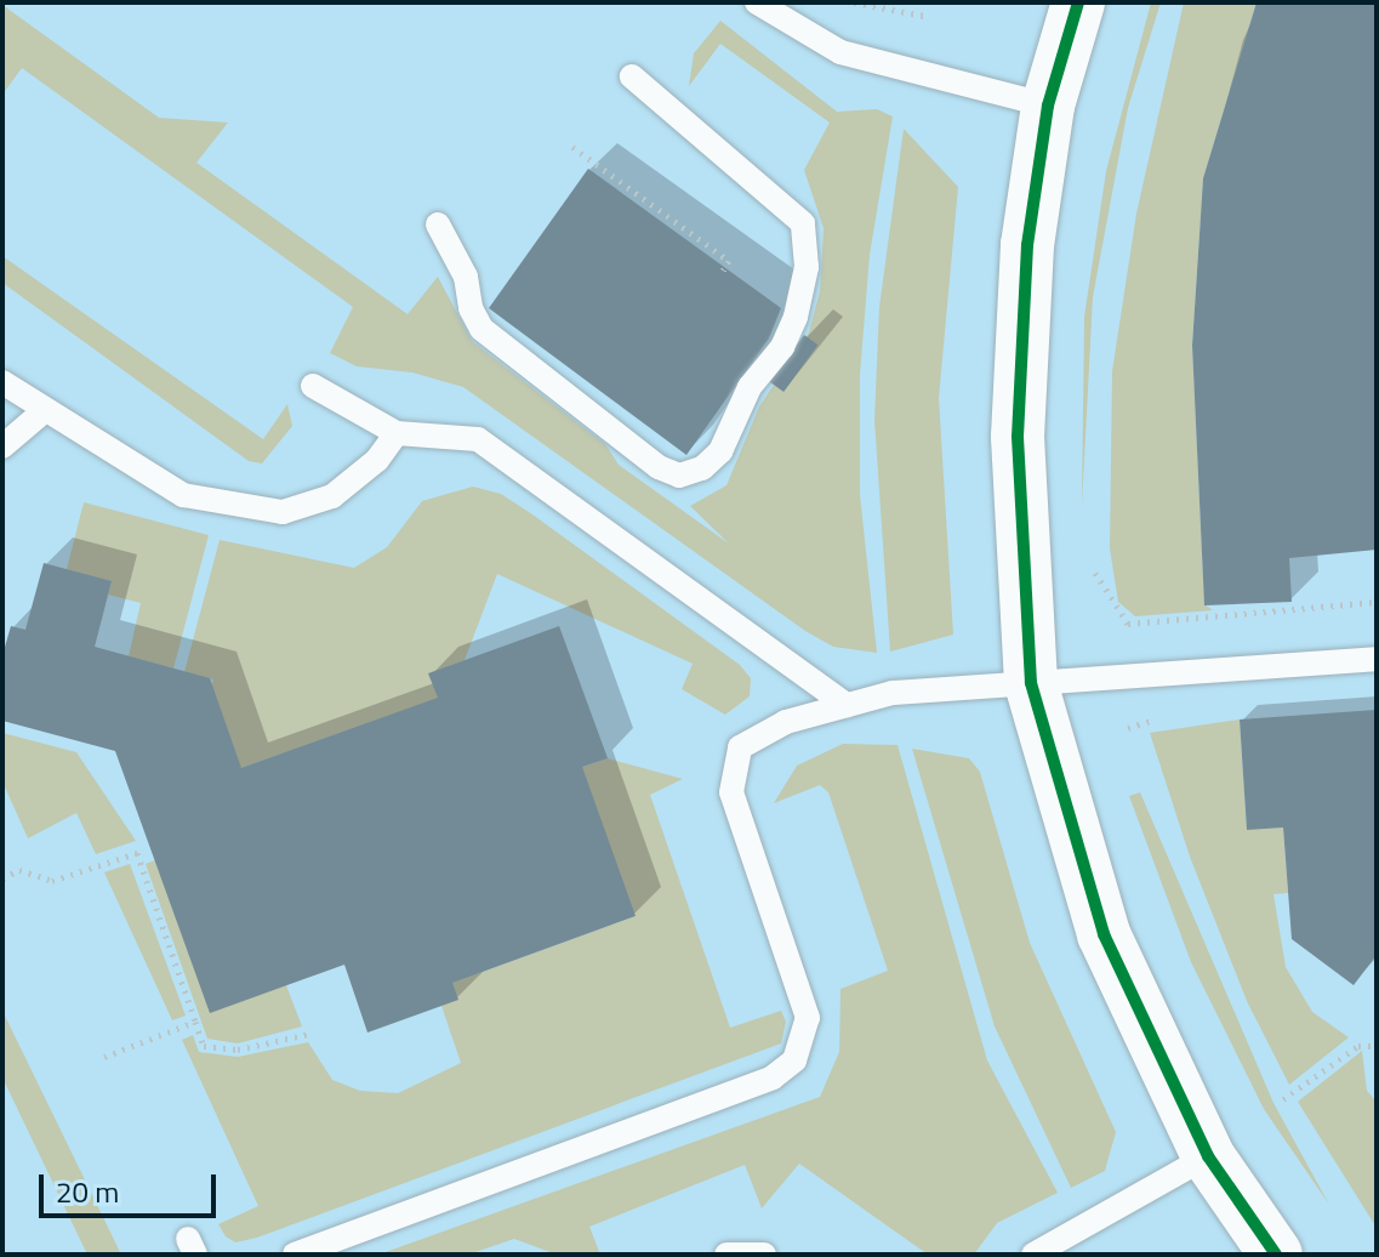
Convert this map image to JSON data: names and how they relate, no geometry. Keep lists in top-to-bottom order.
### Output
{
  "scale_bar": "20 m"
}
